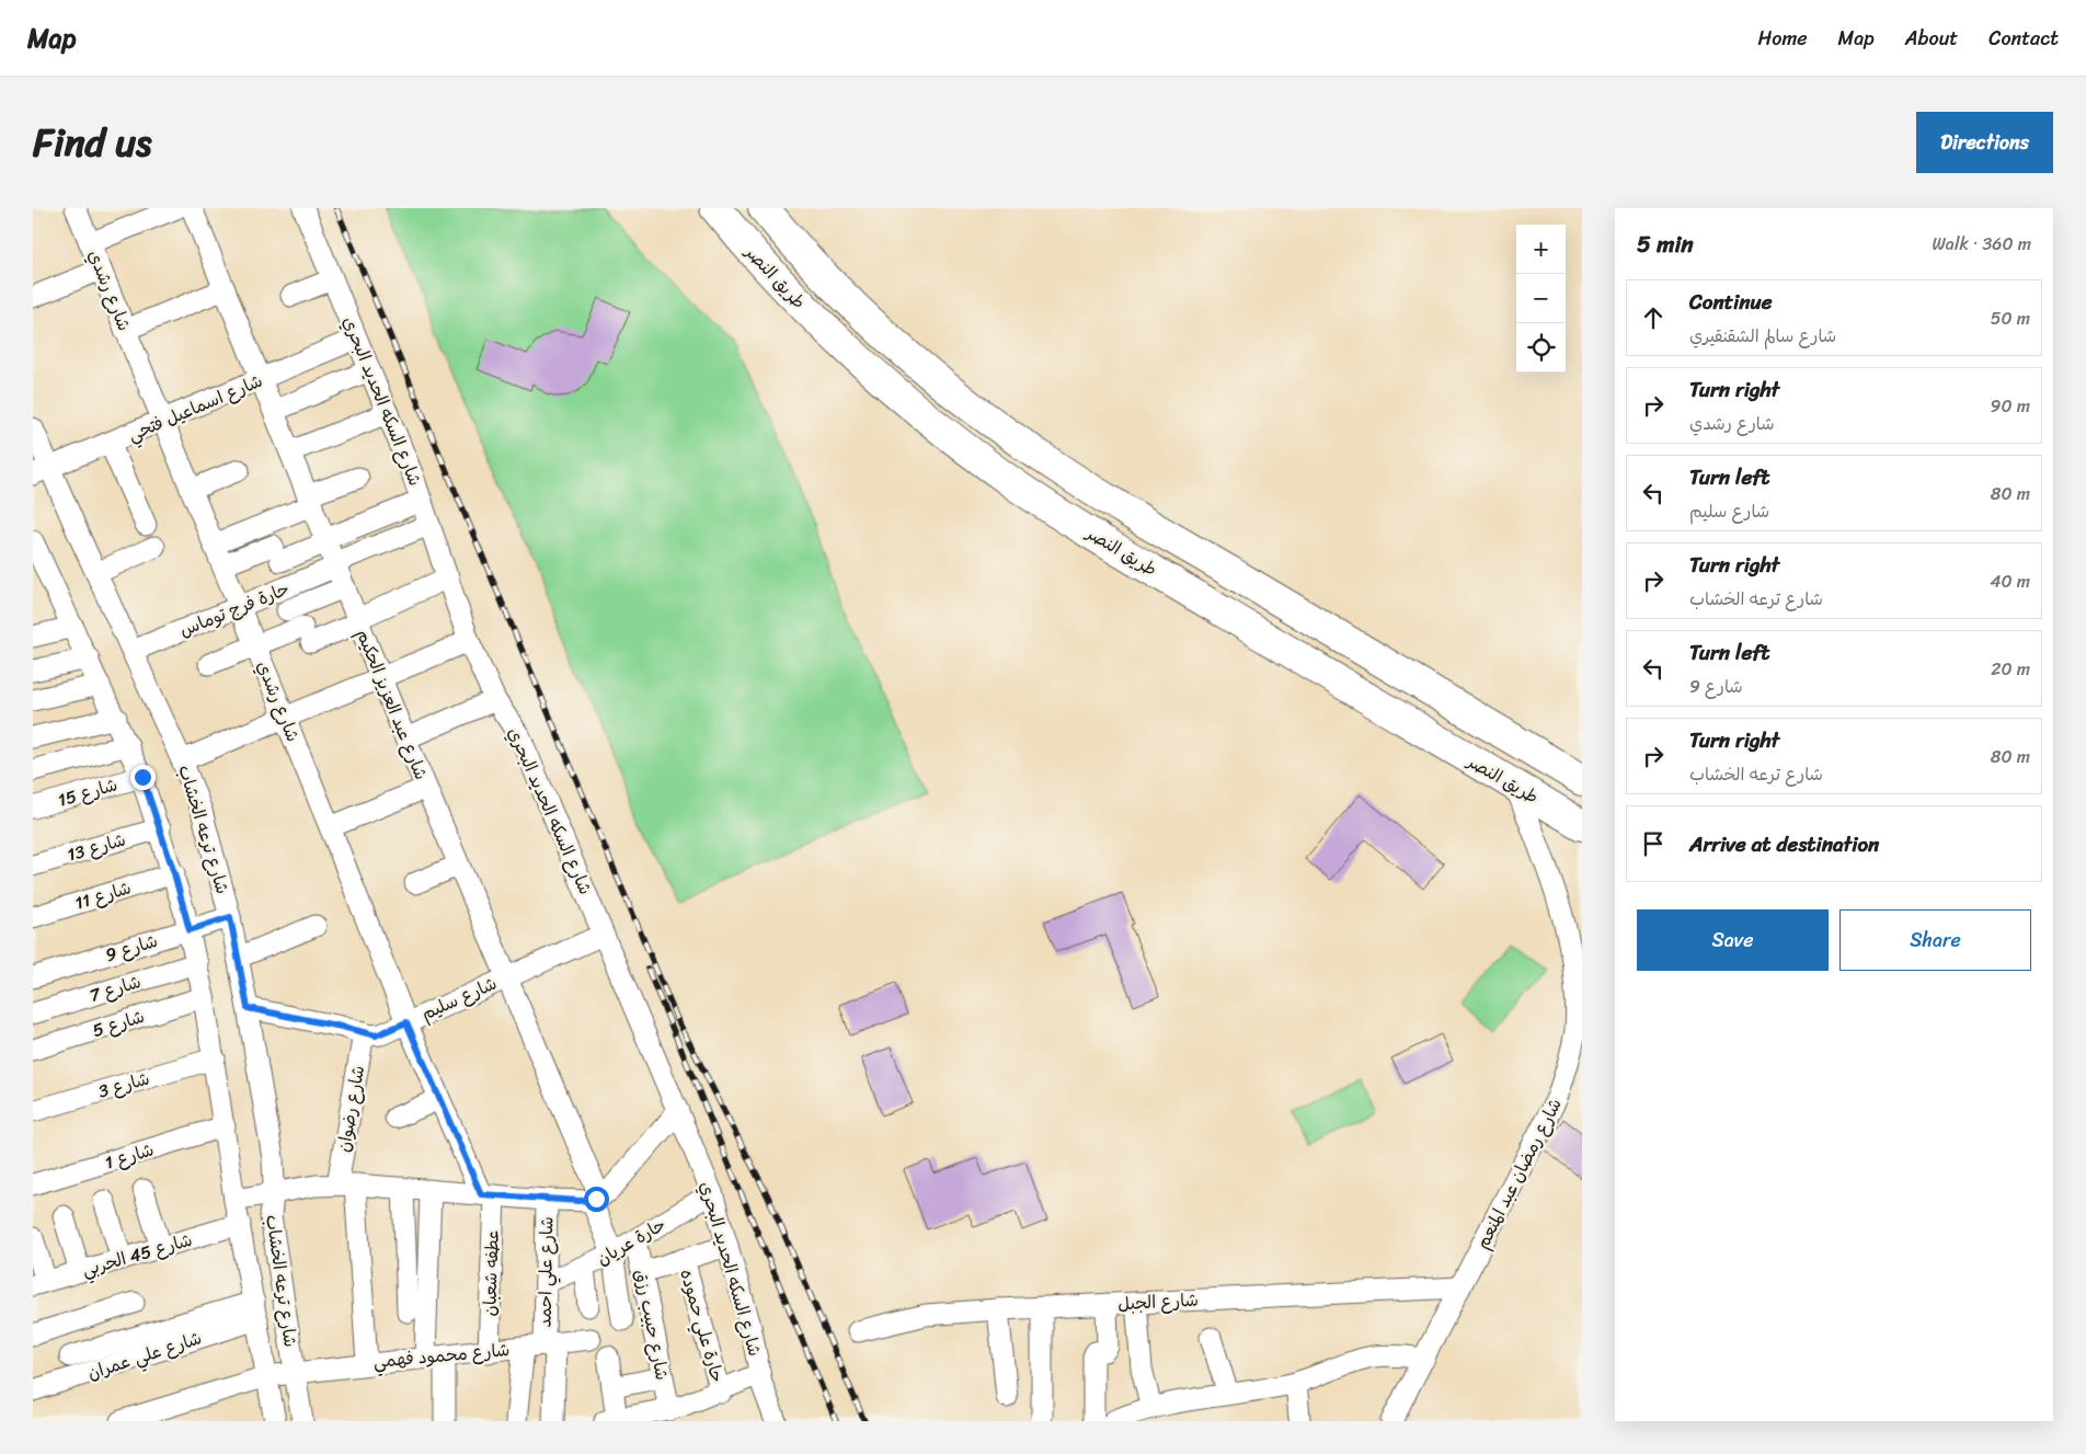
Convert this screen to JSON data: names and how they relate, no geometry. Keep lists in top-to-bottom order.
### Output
{
  "streets": {
    "highway": ["طريق النصر"],
    "street": [
      "شارع رشدي",
      "شارع السكه الحديد البحري",
      "شارع اسماعيل فتحي",
      "حارة فرج توماس",
      "شارع عبد العزيز الحكيم",
      "شارع 15",
      "شارع ترعه الخشاب",
      "شارع 13",
      "شارع 11",
      "شارع 9",
      "شارع 7",
      "شارع سليم",
      "شارع 5",
      "شارع 3",
      "شارع رضوان",
      "شارع 1",
      "شارع رمضان عبد المنعم",
      "حارة عريان",
      "شارع 45 الحربي",
      "شارع علي احمد",
      "عطفه شعبان",
      "شارع الجبل",
      "شارع حبيب رزق",
      "حارة علي حموده",
      "شارع علي عمران",
      "شارع محمود فهمي"
    ]
  },
  "crossings": [
    ["طريق النصر", "شارع رمضان عبد المنعم"],
    ["شارع رشدي", "شارع اسماعيل فتحي"],
    ["شارع رشدي", "حارة فرج توماس"],
    ["شارع رشدي", "شارع سليم"],
    ["شارع رشدي", "عطفه شعبان"],
    ["شارع السكه الحديد البحري", "شارع اسماعيل فتحي"],
    ["شارع السكه الحديد البحري", "حارة فرج توماس"],
    ["شارع السكه الحديد البحري", "شارع سليم"],
    ["شارع السكه الحديد البحري", "حارة عريان"],
    ["شارع اسماعيل فتحي", "شارع عبد العزيز الحكيم"],
    ["شارع اسماعيل فتحي", "شارع ترعه الخشاب"],
    ["حارة فرج توماس", "شارع عبد العزيز الحكيم"],
    ["حارة فرج توماس", "شارع ترعه الخشاب"],
    ["شارع عبد العزيز الحكيم", "شارع سليم"],
    ["شارع عبد العزيز الحكيم", "حارة عريان"],
    ["شارع 15", "شارع ترعه الخشاب"],
    ["شارع ترعه الخشاب", "شارع 13"],
    ["شارع ترعه الخشاب", "شارع 11"],
    ["شارع ترعه الخشاب", "شارع 9"],
    ["شارع ترعه الخشاب", "شارع 7"],
    ["شارع ترعه الخشاب", "شارع سليم"],
    ["شارع ترعه الخشاب", "شارع 5"],
    ["شارع ترعه الخشاب", "شارع 3"],
    ["شارع ترعه الخشاب", "شارع 1"],
    ["شارع ترعه الخشاب", "شارع 45 الحربي"],
    ["شارع ترعه الخشاب", "شارع علي عمران"],
    ["شارع ترعه الخشاب", "شارع محمود فهمي"],
    ["شارع سليم", "شارع رضوان"],
    ["شارع رضوان", "شارع محمود فهمي"],
    ["شارع رمضان عبد المنعم", "شارع الجبل"],
    ["حارة عريان", "شارع علي احمد"],
    ["حارة عريان", "شارع حبيب رزق"],
    ["شارع علي احمد", "شارع محمود فهمي"],
    ["عطفه شعبان", "شارع محمود فهمي"]
  ],
  "page": {
    "header": "Map",
    "nav": [
      "Home",
      "Map",
      "About",
      "Contact"
    ],
    "title": "Find us",
    "buttons": [
      "Directions",
      ["Save", "Share"]
    ],
    "heading": ["5 min", "Walk · 360 m"],
    "map_buttons": ["+", "−"],
    "list": [
      ["Continue", "شارع سالم الشقنقيري", "50 m"],
      ["Turn right", "شارع رشدي", "90 m"],
      ["Turn left", "شارع سليم", "80 m"],
      ["Turn right", "شارع ترعه الخشاب", "40 m"],
      ["Turn left", "شارع 9", "20 m"],
      ["Turn right", "شارع ترعه الخشاب", "80 m"],
      "Arrive at destination"
    ]
  }
}
